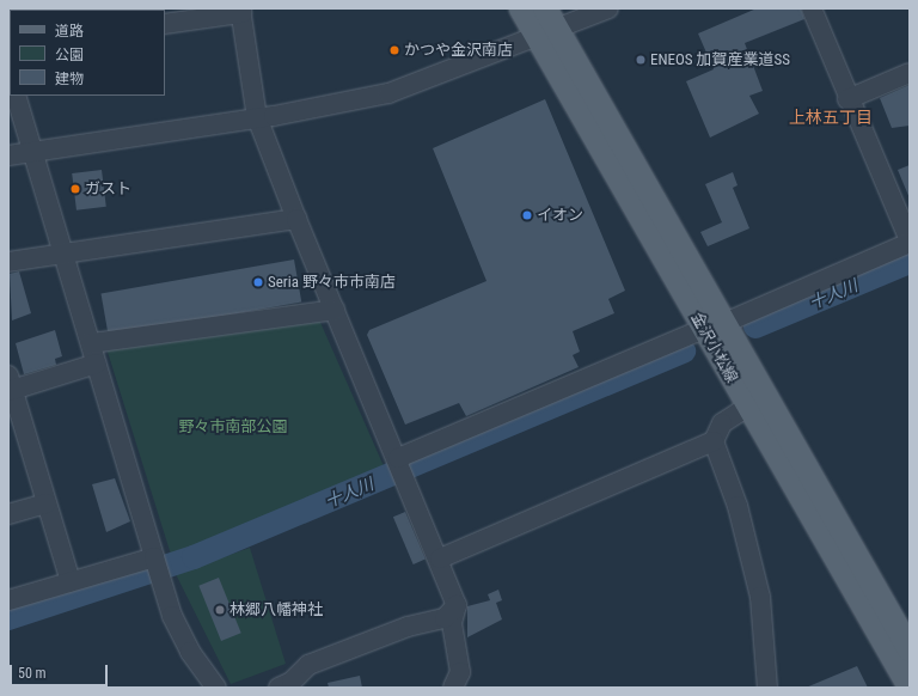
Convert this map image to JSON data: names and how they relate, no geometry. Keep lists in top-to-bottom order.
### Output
{
  "streets": {
    "main road": ["金沢小松線"]
  },
  "districts": ["上林五丁目"],
  "water": ["十人川"],
  "parks": ["野々市南部公園"],
  "places": [
    "かつや金沢南店",
    "ENEOS 加賀産業道SS",
    "ガスト",
    "イオン",
    "Seria 野々市市南店",
    "林郷八幡神社"
  ],
  "legend": ["道路", "公園", "建物"],
  "scale_bar": "50 m"
}
